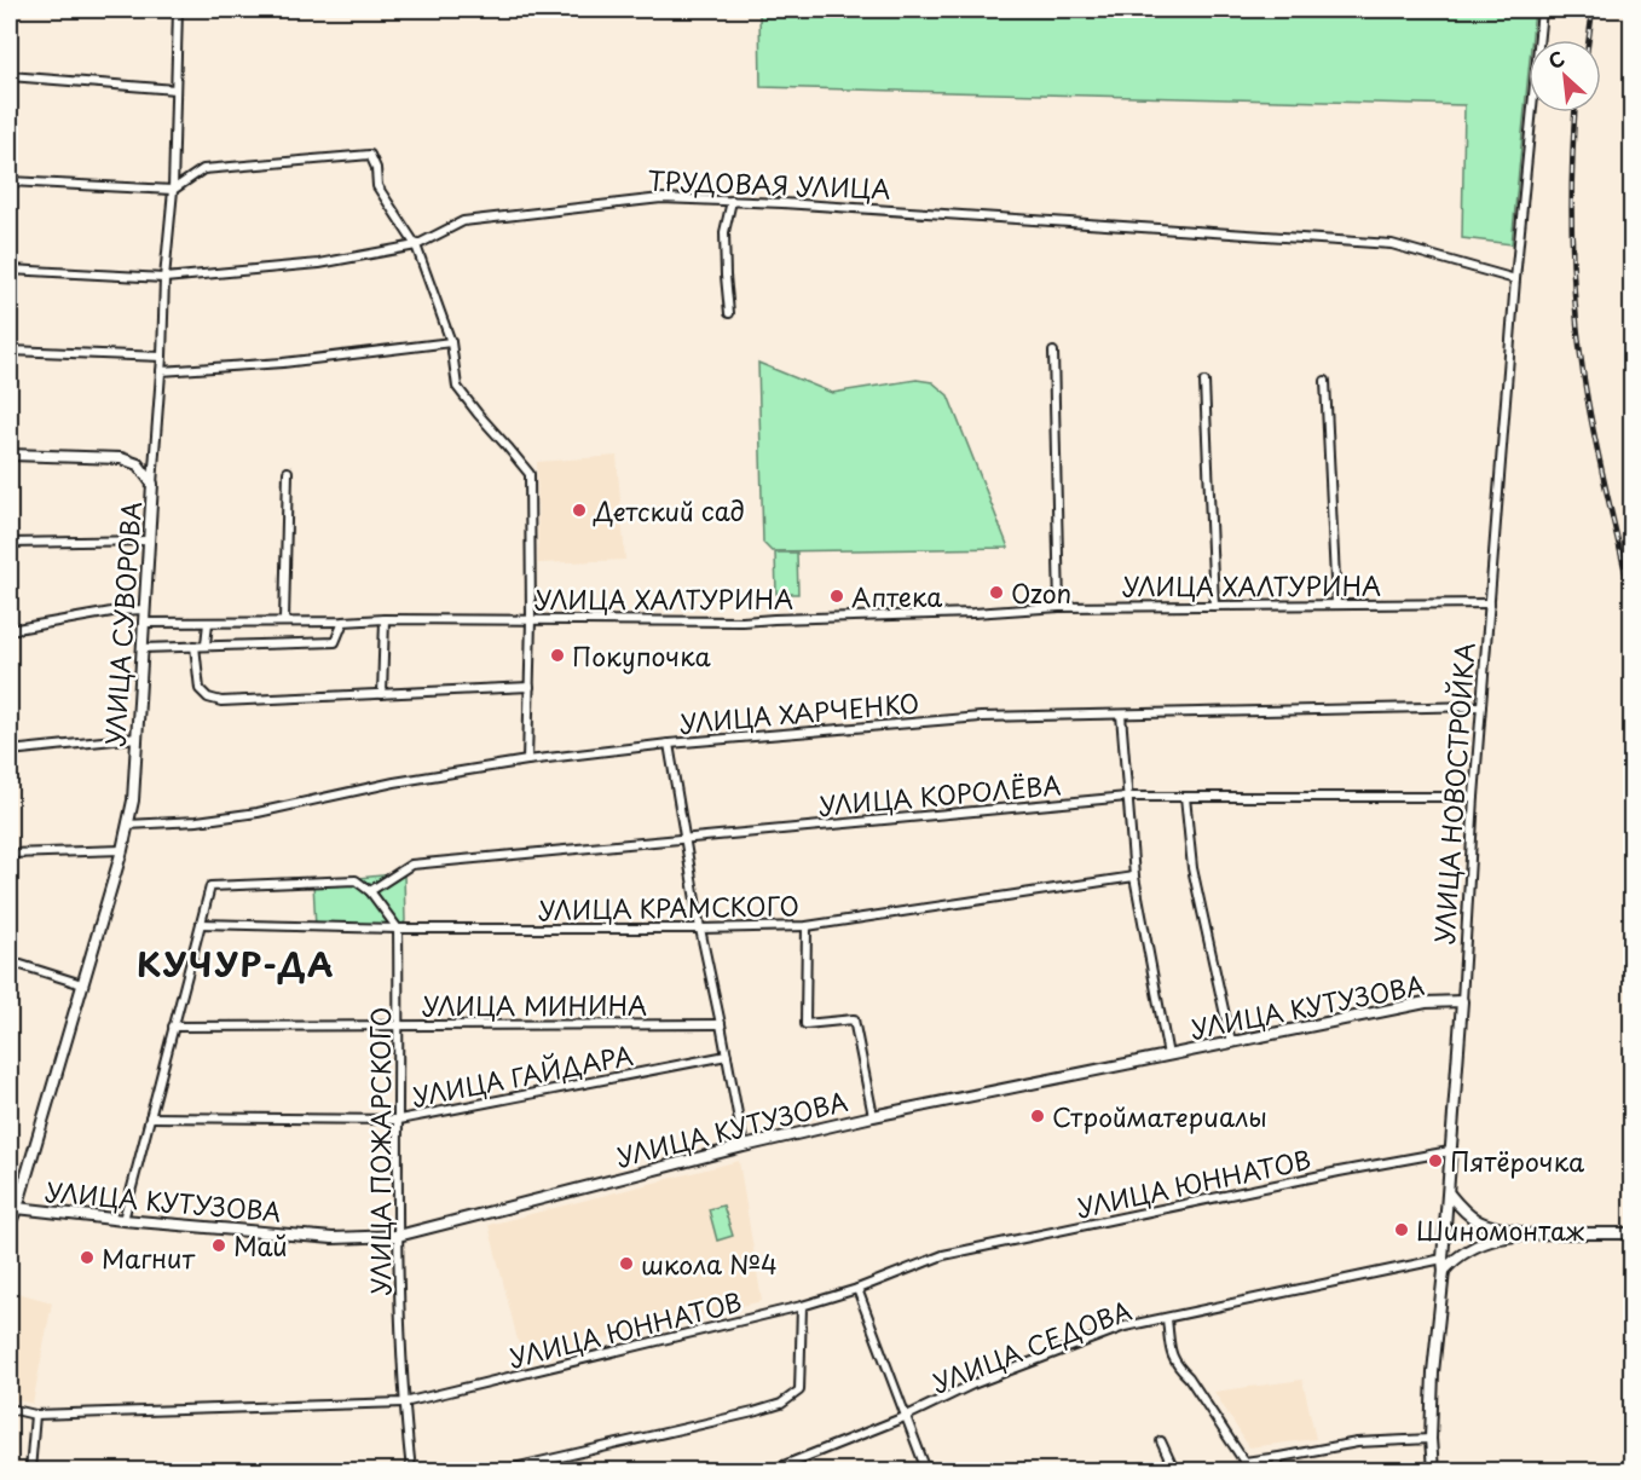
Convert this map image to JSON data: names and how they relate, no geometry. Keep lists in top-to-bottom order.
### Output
{
  "streets": {
    "main road": ["УЛИЦА СУВОРОВА", "УЛИЦА НОВОСТРОЙКА", "УЛИЦА КУТУЗОВА"],
    "street": [
      "ТРУДОВАЯ УЛИЦА",
      "УЛИЦА ХАЛТУРИНА",
      "УЛИЦА ХАРЧЕНКО",
      "УЛИЦА КОРОЛЁВА",
      "УЛИЦА КРАМСКОГО",
      "УЛИЦА МИНИНА",
      "УЛИЦА ГАЙДАРА",
      "УЛИЦА ПОЖАРСКОГО",
      "УЛИЦА ЮННАТОВ",
      "УЛИЦА СЕДОВА"
    ]
  },
  "crossings": [
    ["ТРУДОВАЯ УЛИЦА", "УЛИЦА СУВОРОВА"],
    ["ТРУДОВАЯ УЛИЦА", "УЛИЦА НОВОСТРОЙКА"],
    ["УЛИЦА ХАЛТУРИНА", "УЛИЦА СУВОРОВА"],
    ["УЛИЦА ХАЛТУРИНА", "УЛИЦА НОВОСТРОЙКА"],
    ["УЛИЦА СУВОРОВА", "УЛИЦА ХАРЧЕНКО"],
    ["УЛИЦА СУВОРОВА", "УЛИЦА КУТУЗОВА"],
    ["УЛИЦА ХАРЧЕНКО", "УЛИЦА НОВОСТРОЙКА"],
    ["УЛИЦА НОВОСТРОЙКА", "УЛИЦА КОРОЛЁВА"],
    ["УЛИЦА НОВОСТРОЙКА", "УЛИЦА КУТУЗОВА"],
    ["УЛИЦА НОВОСТРОЙКА", "УЛИЦА ЮННАТОВ"],
    ["УЛИЦА НОВОСТРОЙКА", "УЛИЦА СЕДОВА"],
    ["УЛИЦА КРАМСКОГО", "УЛИЦА ПОЖАРСКОГО"],
    ["УЛИЦА МИНИНА", "УЛИЦА ПОЖАРСКОГО"],
    ["УЛИЦА КУТУЗОВА", "УЛИЦА ПОЖАРСКОГО"],
    ["УЛИЦА ГАЙДАРА", "УЛИЦА ПОЖАРСКОГО"],
    ["УЛИЦА ПОЖАРСКОГО", "УЛИЦА ЮННАТОВ"]
  ],
  "districts": ["КУЧУР-ДА"],
  "places": [
    "Детский сад",
    "Ozon",
    "Аптека",
    "Покупочка",
    "Стройматериалы",
    "Пятёрочка",
    "Шиномонтаж",
    "Май",
    "Магнит",
    "школа №4"
  ],
  "north": "top left"
}
